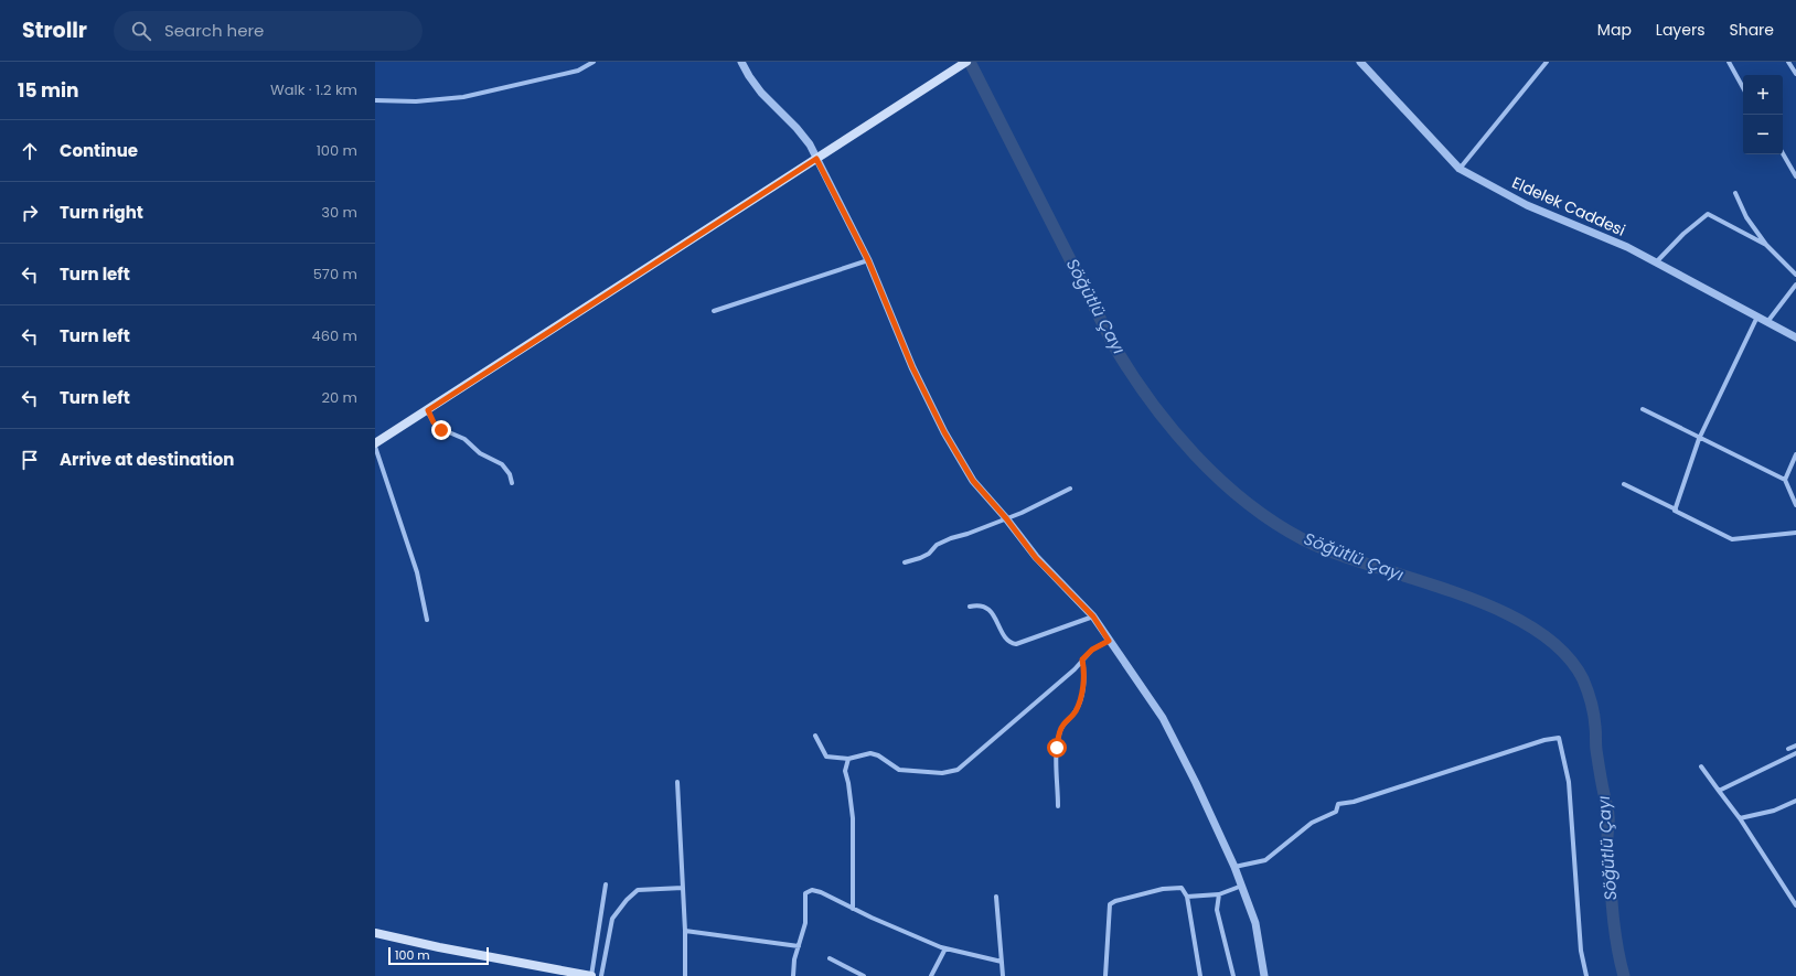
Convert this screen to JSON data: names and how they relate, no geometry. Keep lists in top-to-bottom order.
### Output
{
  "streets": {
    "street": ["Eldelek Caddesi"]
  },
  "water": ["Söğütlü Çayı"],
  "scale_bar": "100 m",
  "page": {
    "header": "Strollr",
    "search": "Search here",
    "nav": ["Map", "Layers", "Share"],
    "heading": ["15 min", "Walk · 1.2 km"],
    "map_buttons": ["+", "−"],
    "list": [
      ["Continue", "100 m"],
      ["Turn right", "30 m"],
      ["Turn left", "570 m"],
      ["Turn left", "460 m"],
      ["Turn left", "20 m"],
      "Arrive at destination"
    ],
    "scale": "100 m"
  }
}
